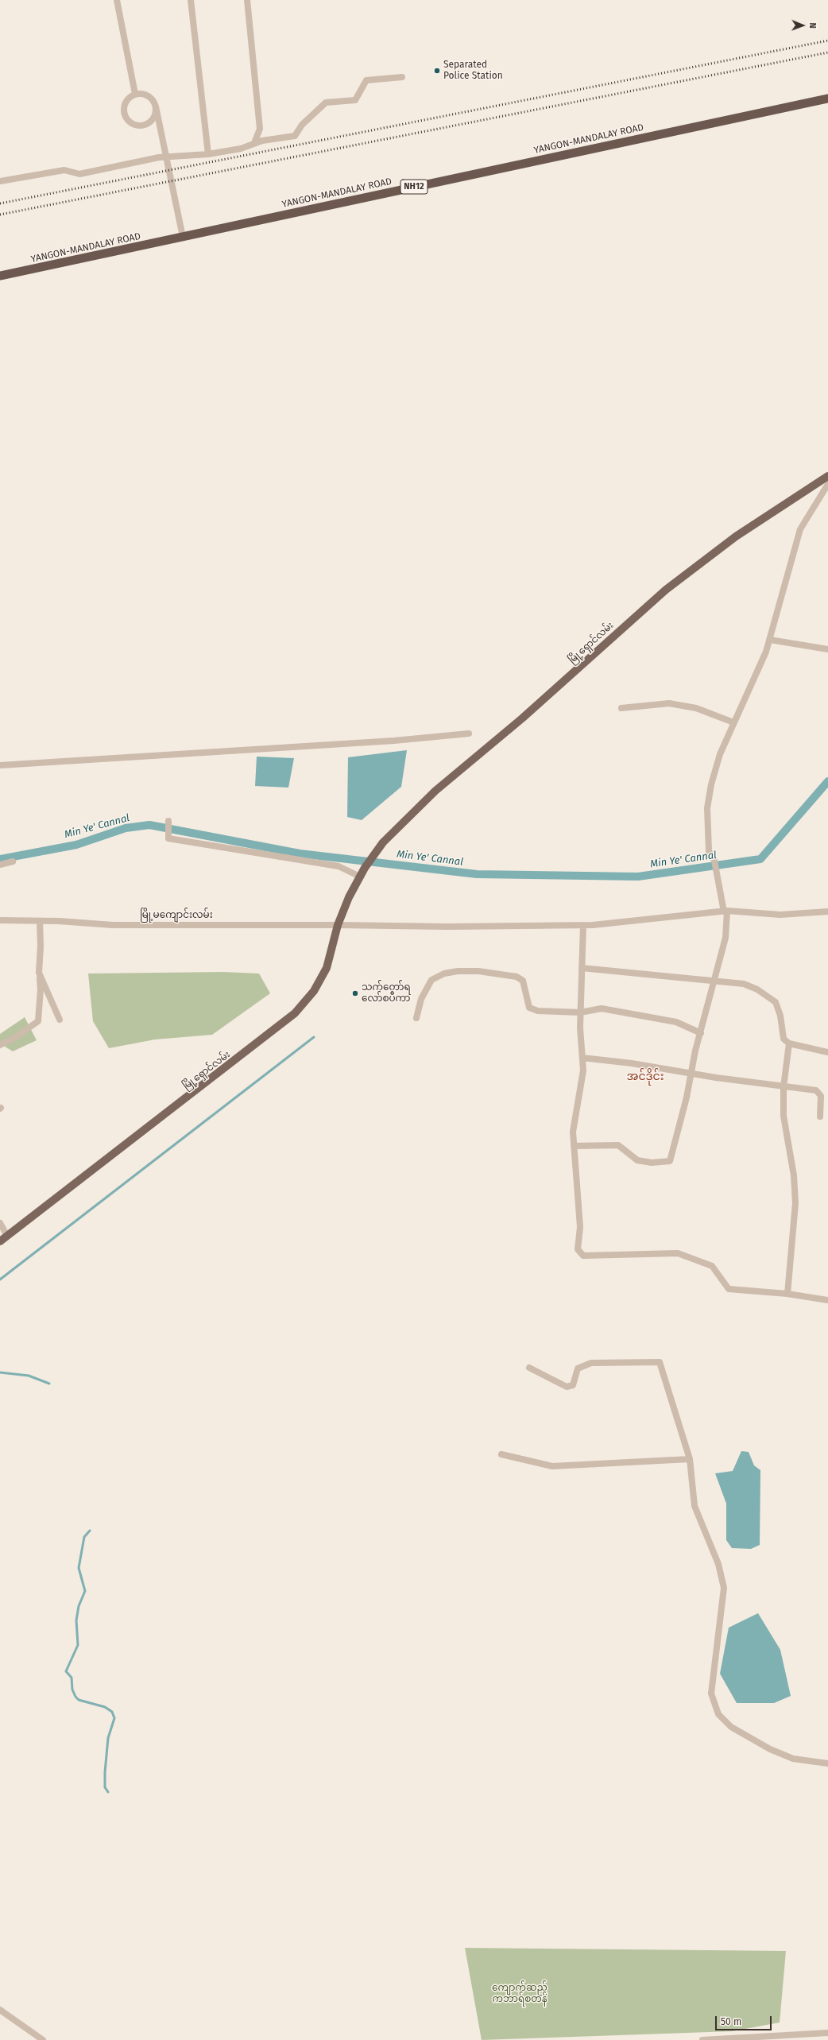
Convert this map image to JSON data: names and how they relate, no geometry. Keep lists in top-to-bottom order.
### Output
{
  "streets": {
    "highway": ["YANGON-MANDALAY ROAD", "NH12"],
    "main road": ["မြို့ရှောင်လမ်း"],
    "street": ["မြို့မကျောင်းလမ်း"]
  },
  "crossings": [
    ["မြို့ရှောင်လမ်း", "မြို့မကျောင်းလမ်း"]
  ],
  "districts": ["အင်ဒိုင်း"],
  "water": ["Min Ye' Cannal"],
  "parks": ["ကျောက်ဆည် ကဘာရ်စတန်"],
  "places": ["Separated Police Station", "သက်တော်ရ လော်စပီကာ"],
  "scale_bar": "50 m",
  "north": "right"
}
